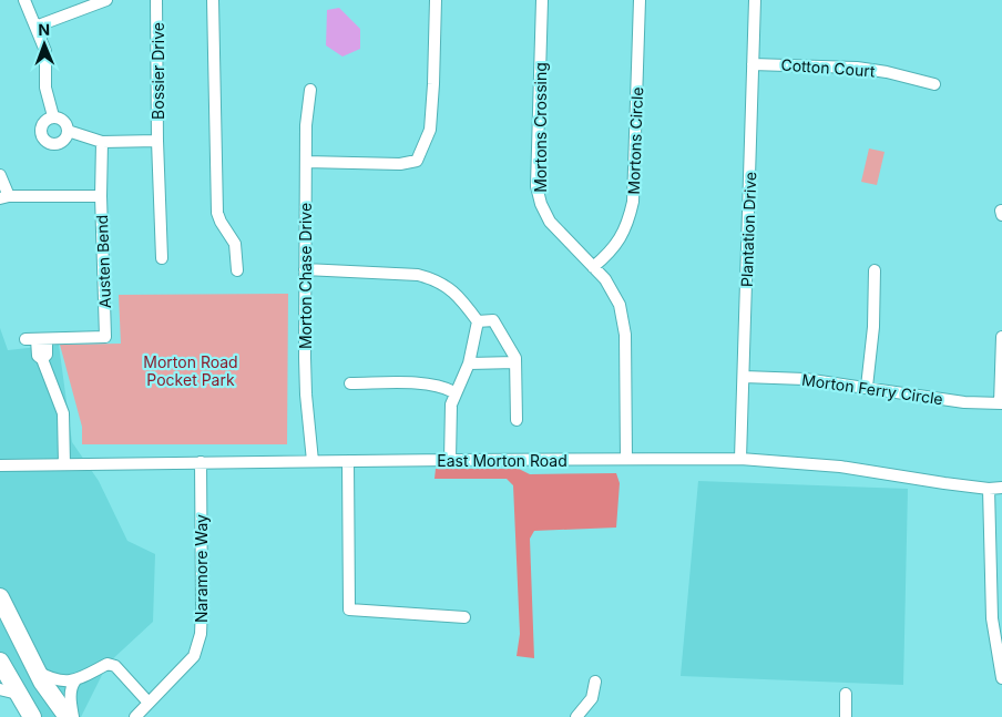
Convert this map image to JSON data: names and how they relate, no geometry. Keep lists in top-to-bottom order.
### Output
{
  "streets": {
    "street": [
      "Cotton Court",
      "Bossier Drive",
      "Mortons Crossing",
      "Mortons Circle",
      "Plantation Drive",
      "Austen Bend",
      "Morton Chase Drive",
      "Morton Ferry Circle",
      "East Morton Road",
      "Naramore Way"
    ]
  },
  "crossings": [
    ["Cotton Court", "Plantation Drive"],
    ["Bossier Drive", "Austen Bend"],
    ["Mortons Crossing", "Mortons Circle"],
    ["Mortons Crossing", "East Morton Road"],
    ["Plantation Drive", "Morton Ferry Circle"],
    ["Plantation Drive", "East Morton Road"],
    ["Austen Bend", "East Morton Road"],
    ["Morton Chase Drive", "East Morton Road"],
    ["East Morton Road", "Naramore Way"]
  ],
  "parks": ["Morton Road Pocket Park"],
  "north": "top"
}
